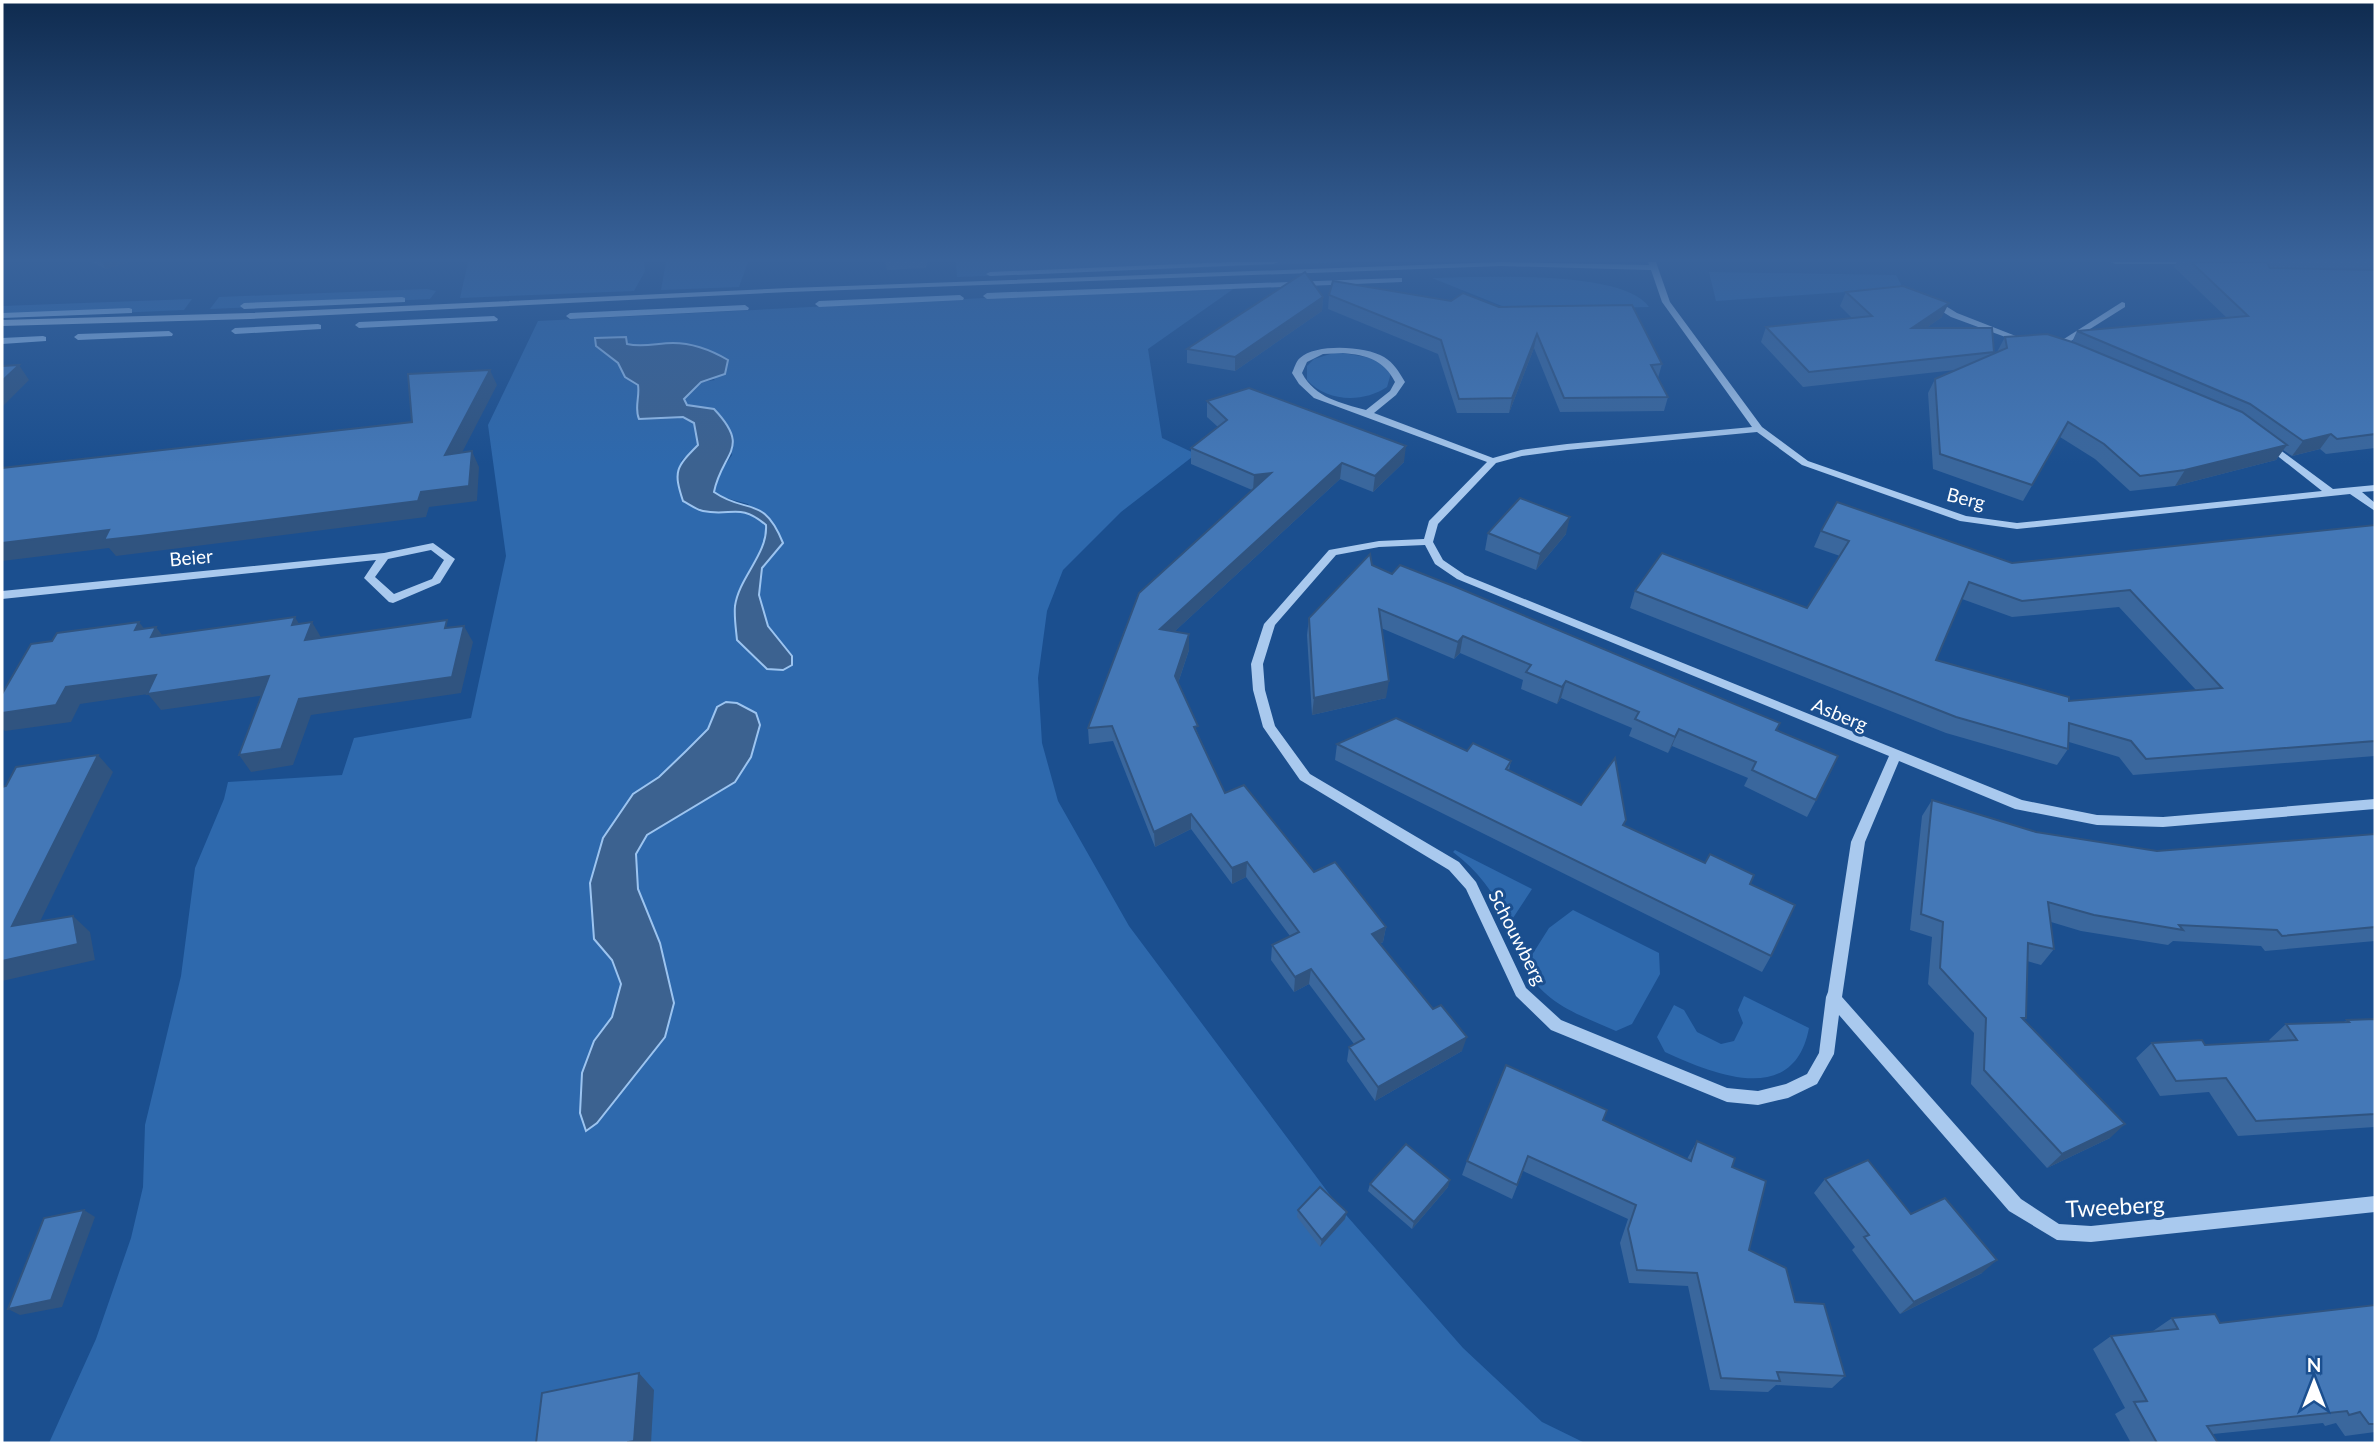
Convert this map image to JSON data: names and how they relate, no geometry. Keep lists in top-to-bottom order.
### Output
{
  "streets": {
    "street": [
      "Berg",
      "Beier",
      "Asberg",
      "Schouwberg",
      "Tweeberg"
    ]
  },
  "crossings": [
    ["Asberg", "Schouwberg"],
    ["Schouwberg", "Tweeberg"]
  ],
  "north": "top"
}
